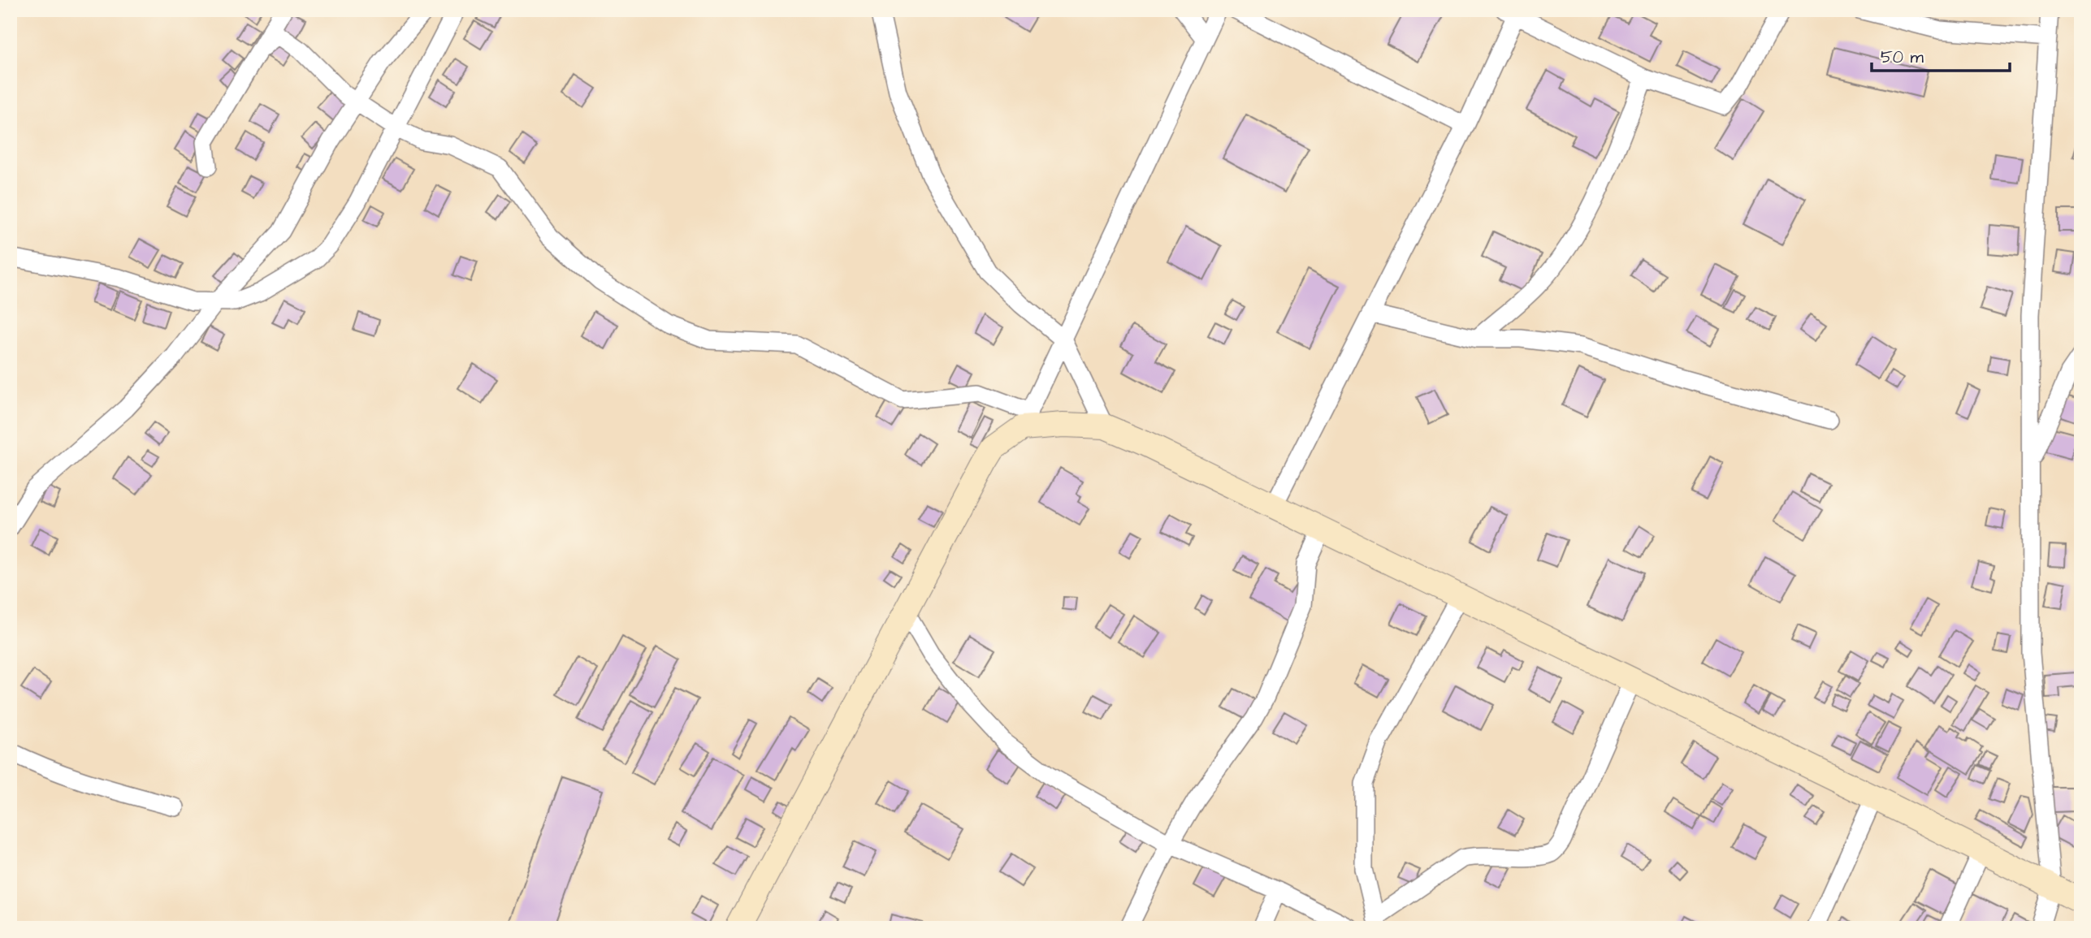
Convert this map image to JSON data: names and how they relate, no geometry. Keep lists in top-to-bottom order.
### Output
{
  "scale_bar": "50 m"
}
